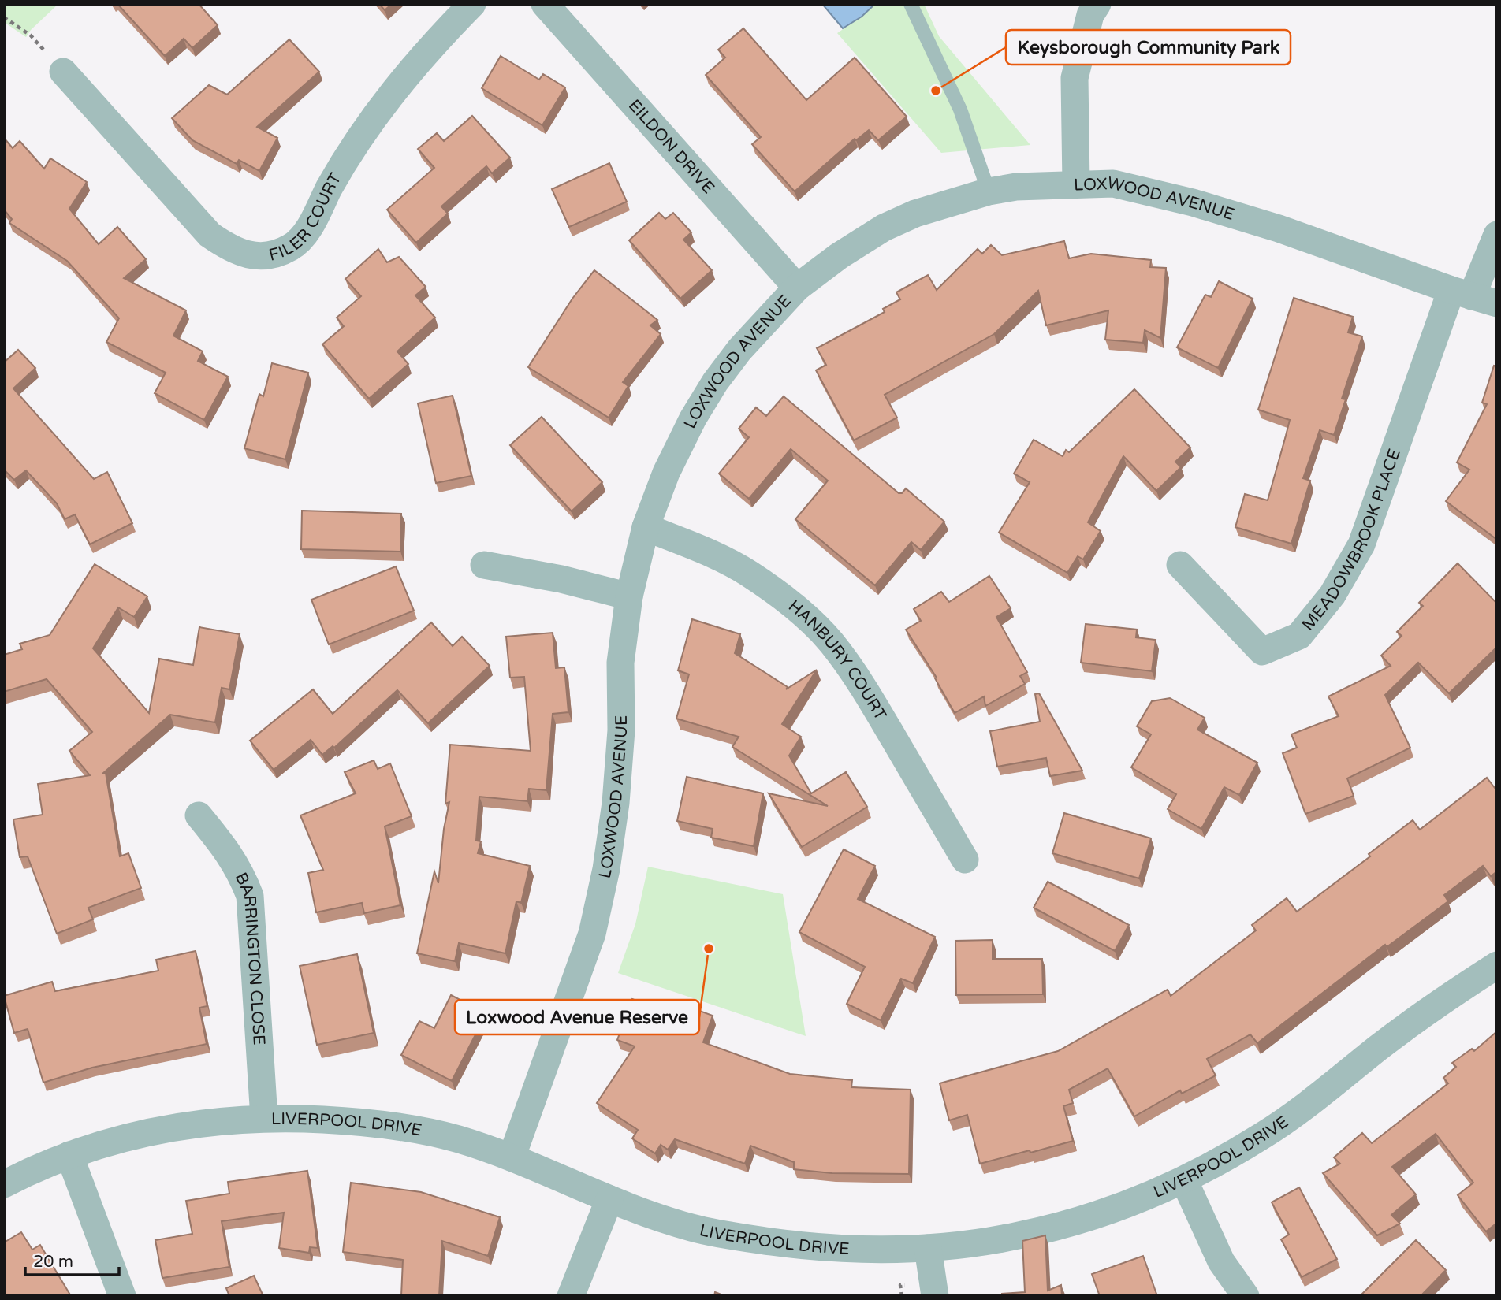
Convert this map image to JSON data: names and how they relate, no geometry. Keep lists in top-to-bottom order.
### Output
{
  "streets": {
    "street": [
      "EILDON DRIVE",
      "LOXWOOD AVENUE",
      "FILER COURT",
      "MEADOWBROOK PLACE",
      "HANBURY COURT",
      "BARRINGTON CLOSE",
      "LIVERPOOL DRIVE"
    ]
  },
  "crossings": [
    ["EILDON DRIVE", "LOXWOOD AVENUE"],
    ["LOXWOOD AVENUE", "MEADOWBROOK PLACE"],
    ["LOXWOOD AVENUE", "HANBURY COURT"],
    ["LOXWOOD AVENUE", "LIVERPOOL DRIVE"],
    ["BARRINGTON CLOSE", "LIVERPOOL DRIVE"]
  ],
  "places": ["Keysborough Community Park", "Loxwood Avenue Reserve"],
  "scale_bar": "20 m"
}
